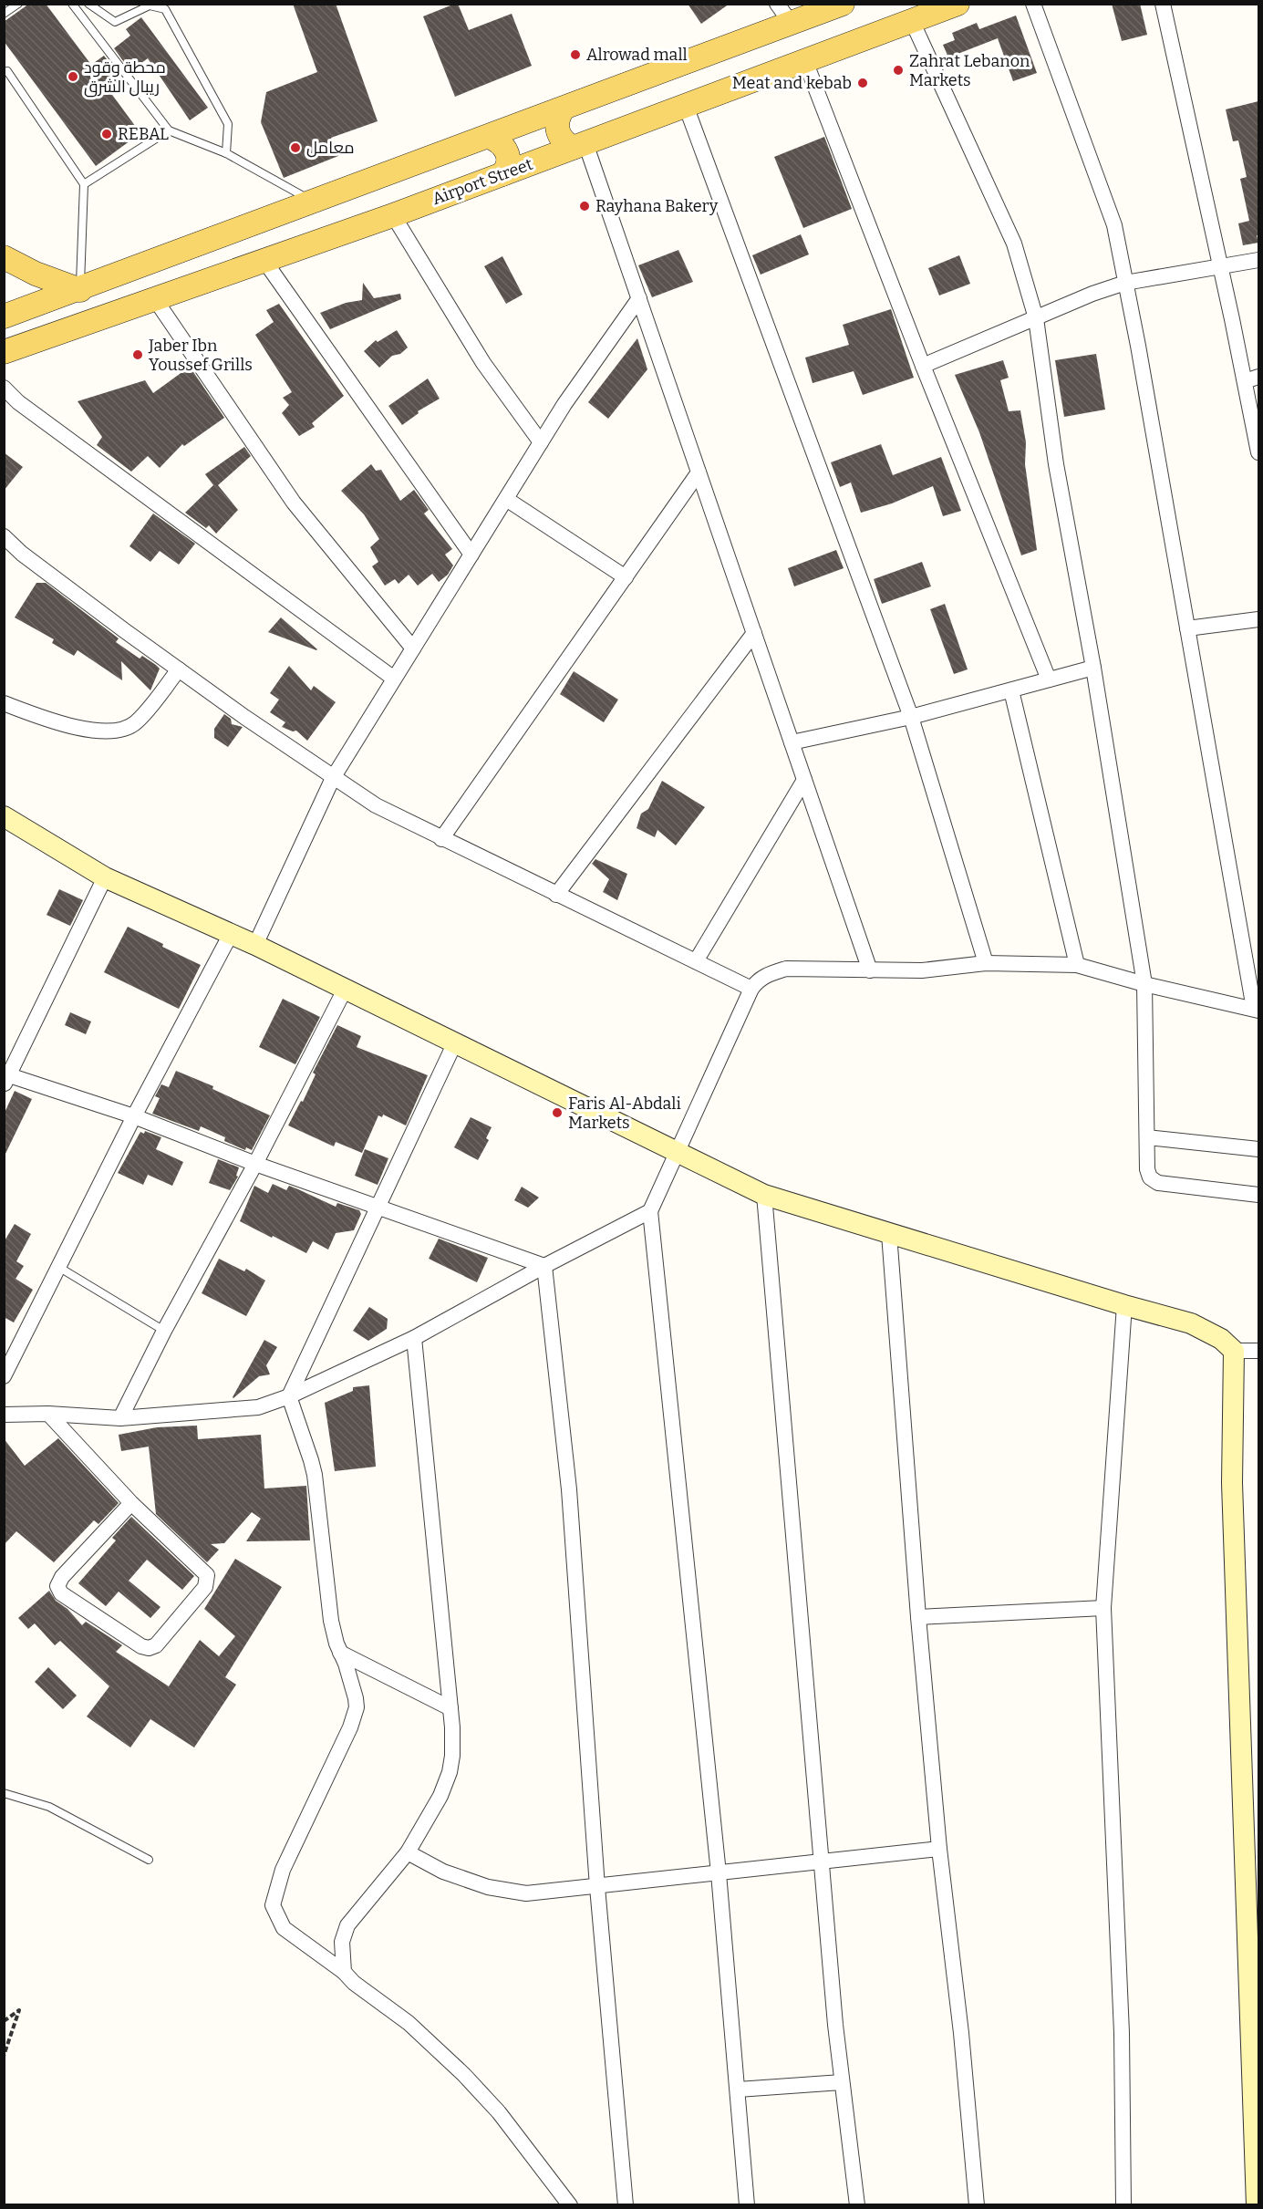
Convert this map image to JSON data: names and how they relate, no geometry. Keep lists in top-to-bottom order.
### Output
{
  "streets": {
    "main road": ["Airport Street"]
  },
  "places": [
    "Alrowad mall",
    "Zahrat Lebanon Markets",
    "محطة وقود ريبال الشرق",
    "Meat and kebab",
    "REBAL",
    "معامل",
    "Rayhana Bakery",
    "Jaber Ibn Youssef Grills",
    "Faris Al-Abdali Markets"
  ]
}
